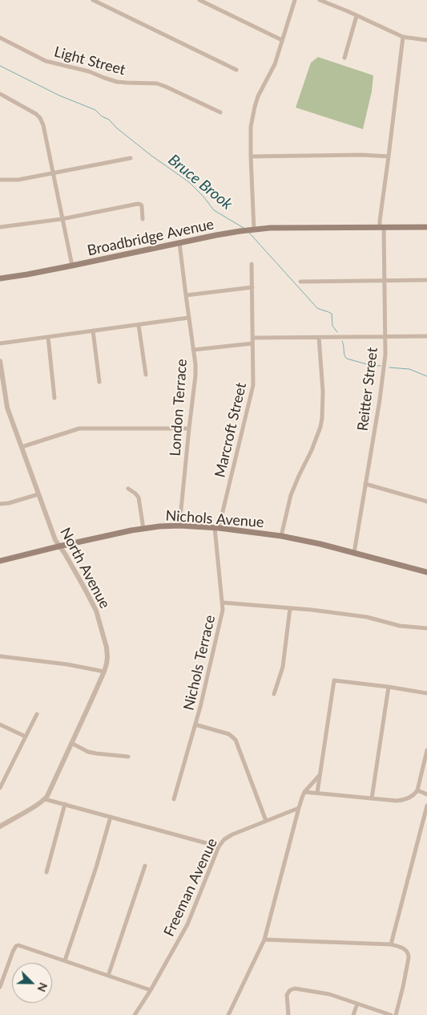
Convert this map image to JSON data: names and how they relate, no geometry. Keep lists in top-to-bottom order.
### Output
{
  "streets": {
    "main road": ["Broadbridge Avenue", "Nichols Avenue"],
    "street": [
      "Light Street",
      "Reitter Street",
      "London Terrace",
      "Marcroft Street",
      "North Avenue",
      "Nichols Terrace",
      "Freeman Avenue"
    ]
  },
  "crossings": [
    ["Broadbridge Avenue", "Reitter Street"],
    ["Broadbridge Avenue", "London Terrace"],
    ["Reitter Street", "Nichols Avenue"],
    ["London Terrace", "Nichols Avenue"],
    ["Marcroft Street", "Nichols Avenue"],
    ["Marcroft Street", "Nichols Terrace"],
    ["Nichols Avenue", "North Avenue"],
    ["Nichols Avenue", "Nichols Terrace"]
  ],
  "water": ["Bruce Brook"],
  "north": "bottom right"
}
